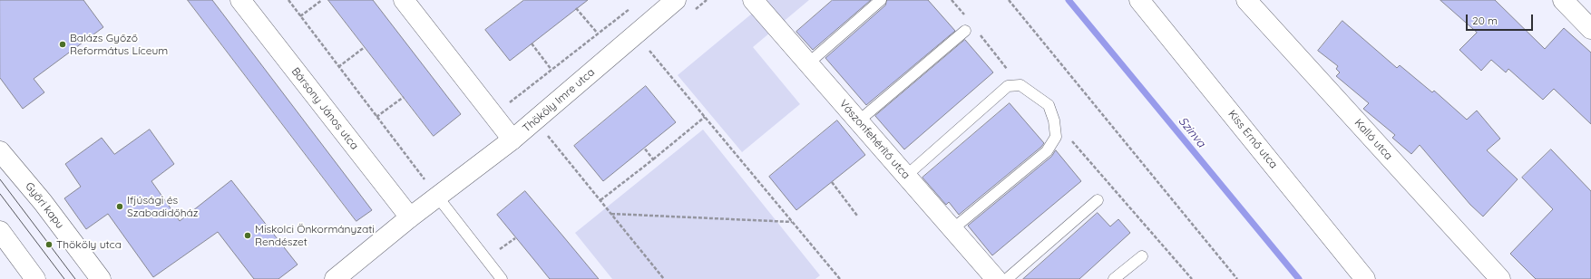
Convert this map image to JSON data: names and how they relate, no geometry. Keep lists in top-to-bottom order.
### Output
{
  "streets": {
    "street": [
      "Thököly Imre utca",
      "Bársony János utca",
      "Vászonfehérítő utca",
      "Kiss Ernő utca",
      "Kalló utca",
      "Győri kapu"
    ]
  },
  "crossings": [
    ["Thököly Imre utca", "Bársony János utca"]
  ],
  "water": ["Szinva"],
  "places": [
    "Balázs Győző Református Líceum",
    "Ifjúsági és Szabadidőház",
    "Miskolci Önkormányzati Rendészet",
    "Thököly utca"
  ],
  "scale_bar": "20 m"
}
